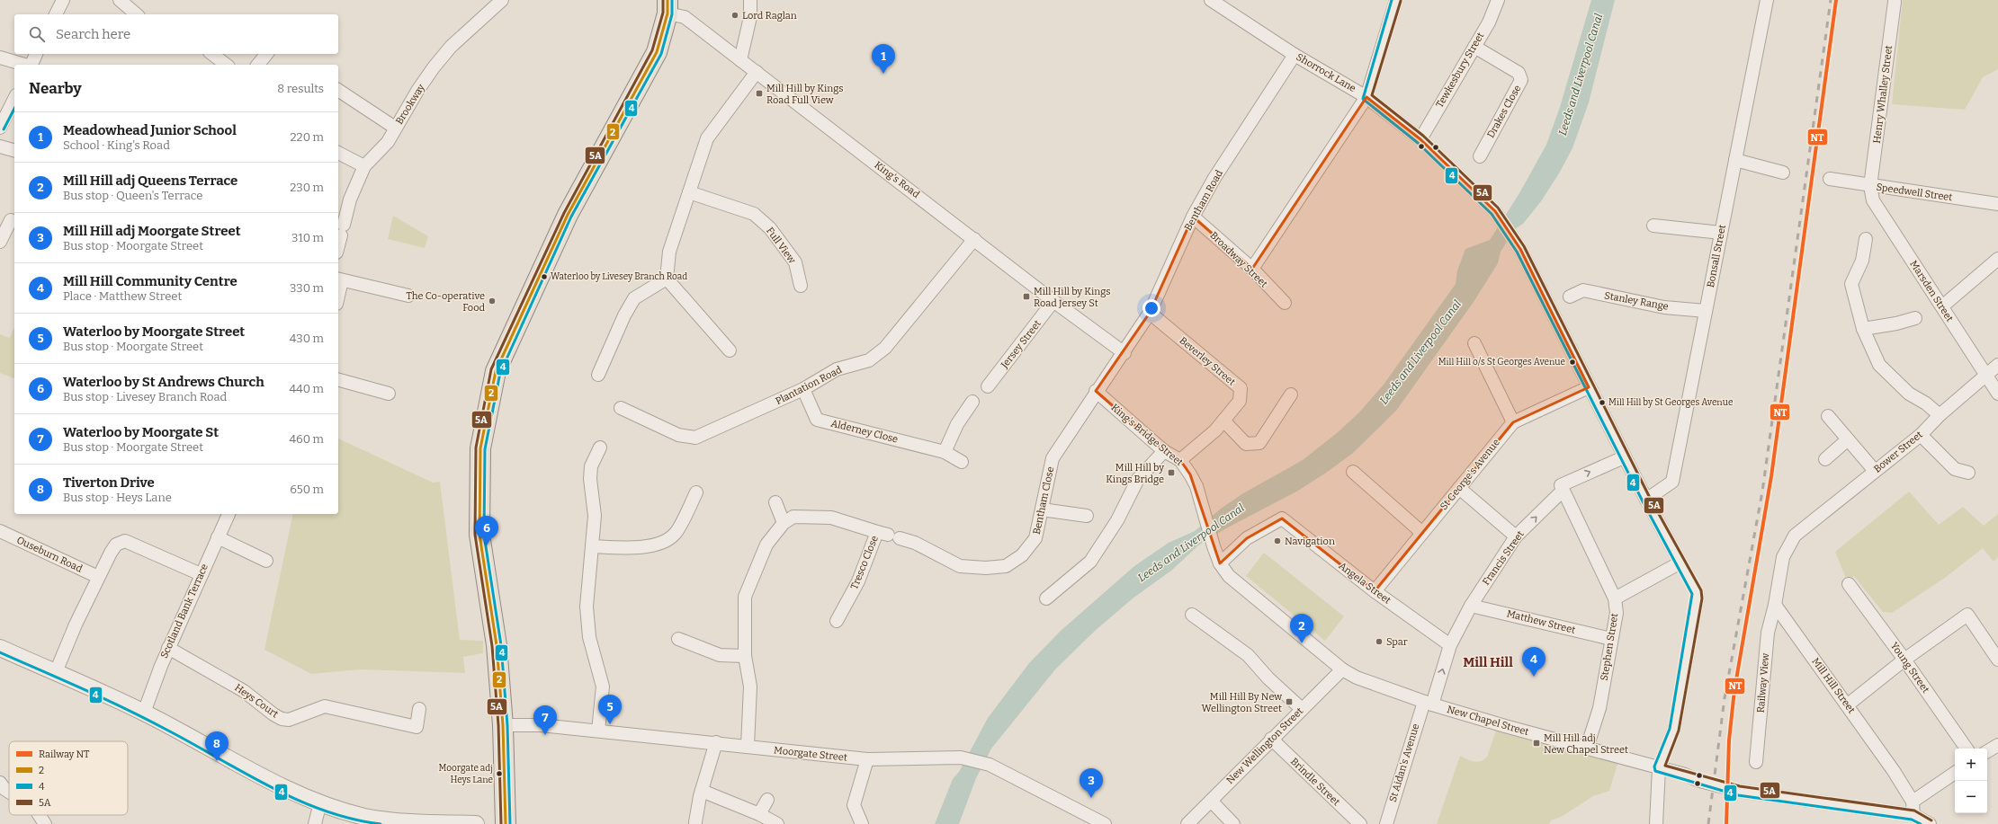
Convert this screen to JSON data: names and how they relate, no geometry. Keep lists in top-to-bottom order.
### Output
{
  "streets": {
    "street": [
      "Tewkesbury Street",
      "Shorrock Lane",
      "Henry Whalley Street",
      "Brookway",
      "Drakes Close",
      "King's Road",
      "Speedwell Street",
      "Bentham Road",
      "Full View",
      "Bonsall Street",
      "Broadway Street",
      "Marsden Street",
      "Stanley Range",
      "Jersey Street",
      "Beverley Street",
      "Plantation Road",
      "Alderney Close",
      "King's Bridge Street",
      "Bower Street",
      "St George's Avenue",
      "Bentham Close",
      "Ouseburn Road",
      "Francis Street",
      "Tresco Close",
      "Angela Street",
      "Scotland Bank Terrace",
      "Matthew Street",
      "Stephen Street",
      "Young Street",
      "Railway View",
      "Mill Hill Street",
      "Heys Court",
      "New Chapel Street",
      "New Wellington Street",
      "Moorgate Street",
      "St Aidan's Avenue",
      "Brindle Street"
    ]
  },
  "crossings": [
    ["Tewkesbury Street", "Shorrock Lane"],
    ["Tewkesbury Street", "Drakes Close"],
    ["Shorrock Lane", "Bentham Road"],
    ["Shorrock Lane", "St George's Avenue"],
    ["Henry Whalley Street", "Speedwell Street"],
    ["Henry Whalley Street", "Marsden Street"],
    ["King's Road", "Bentham Road"],
    ["King's Road", "Jersey Street"],
    ["King's Road", "Plantation Road"],
    ["King's Road", "Bentham Close"],
    ["Speedwell Street", "Marsden Street"],
    ["Bentham Road", "Broadway Street"],
    ["Bentham Road", "Beverley Street"],
    ["Bentham Road", "Bentham Close"],
    ["Bonsall Street", "Stanley Range"],
    ["Marsden Street", "Bower Street"],
    ["Beverley Street", "King's Bridge Street"],
    ["Plantation Road", "Alderney Close"],
    ["King's Bridge Street", "Bentham Close"],
    ["King's Bridge Street", "Angela Street"],
    ["King's Bridge Street", "New Chapel Street"],
    ["King's Bridge Street", "New Wellington Street"],
    ["Bower Street", "Railway View"],
    ["Bower Street", "Mill Hill Street"],
    ["St George's Avenue", "Angela Street"],
    ["Bentham Close", "Tresco Close"],
    ["Francis Street", "Angela Street"],
    ["Francis Street", "Matthew Street"],
    ["Francis Street", "Stephen Street"],
    ["Francis Street", "New Chapel Street"],
    ["Francis Street", "St Aidan's Avenue"],
    ["Scotland Bank Terrace", "Heys Court"],
    ["Matthew Street", "Stephen Street"],
    ["Stephen Street", "New Chapel Street"],
    ["Railway View", "Mill Hill Street"],
    ["Mill Hill Street", "New Chapel Street"],
    ["New Chapel Street", "New Wellington Street"],
    ["New Chapel Street", "St Aidan's Avenue"],
    ["New Wellington Street", "Brindle Street"]
  ],
  "one_way": ["Francis Street"],
  "districts": ["Mill Hill"],
  "water": ["Leeds and Liverpool Canal"],
  "places": {
    "other": [
      "Lord Raglan",
      "Waterloo by Livesey Branch Road",
      "The Co-operative Food",
      "Mill Hill o/s St Georges Avenue",
      "Mill Hill by St Georges Avenue",
      "Navigation",
      "Spar",
      "Moorgate adj Heys Lane"
    ],
    "transit": [
      "Mill Hill by Kings Road Full View",
      "Mill Hill by Kings Road Jersey St",
      "Mill Hill by Kings Bridge",
      "Mill Hill By New Wellington Street",
      "Mill Hill adj New Chapel Street"
    ]
  },
  "lines": [
    "rail line NT",
    "transit line 2",
    "transit line 4",
    "transit line 5A"
  ],
  "legend": [
    "Railway NT",
    "2",
    "4",
    "5A"
  ],
  "page": {
    "search": "Search here",
    "pins": [
      "1",
      "6",
      "2",
      "4",
      "5",
      "7",
      "8",
      "3"
    ],
    "heading": ["Nearby", "8 results"],
    "list": [
      {
        "mark": "1",
        "name": "Meadowhead Junior School",
        "note": "School · King's Road",
        "value": "220 m"
      },
      {
        "mark": "2",
        "name": "Mill Hill adj Queens Terrace",
        "note": "Bus stop · Queen's Terrace",
        "value": "230 m"
      },
      {
        "mark": "3",
        "name": "Mill Hill adj Moorgate Street",
        "note": "Bus stop · Moorgate Street",
        "value": "310 m"
      },
      {
        "mark": "4",
        "name": "Mill Hill Community Centre",
        "note": "Place · Matthew Street",
        "value": "330 m"
      },
      {
        "mark": "5",
        "name": "Waterloo by Moorgate Street",
        "note": "Bus stop · Moorgate Street",
        "value": "430 m"
      },
      {
        "mark": "6",
        "name": "Waterloo by St Andrews Church",
        "note": "Bus stop · Livesey Branch Road",
        "value": "440 m"
      },
      {
        "mark": "7",
        "name": "Waterloo by Moorgate St",
        "note": "Bus stop · Moorgate Street",
        "value": "460 m"
      },
      {
        "mark": "8",
        "name": "Tiverton Drive",
        "note": "Bus stop · Heys Lane",
        "value": "650 m"
      }
    ],
    "map_buttons": ["+", "−"]
  }
}
